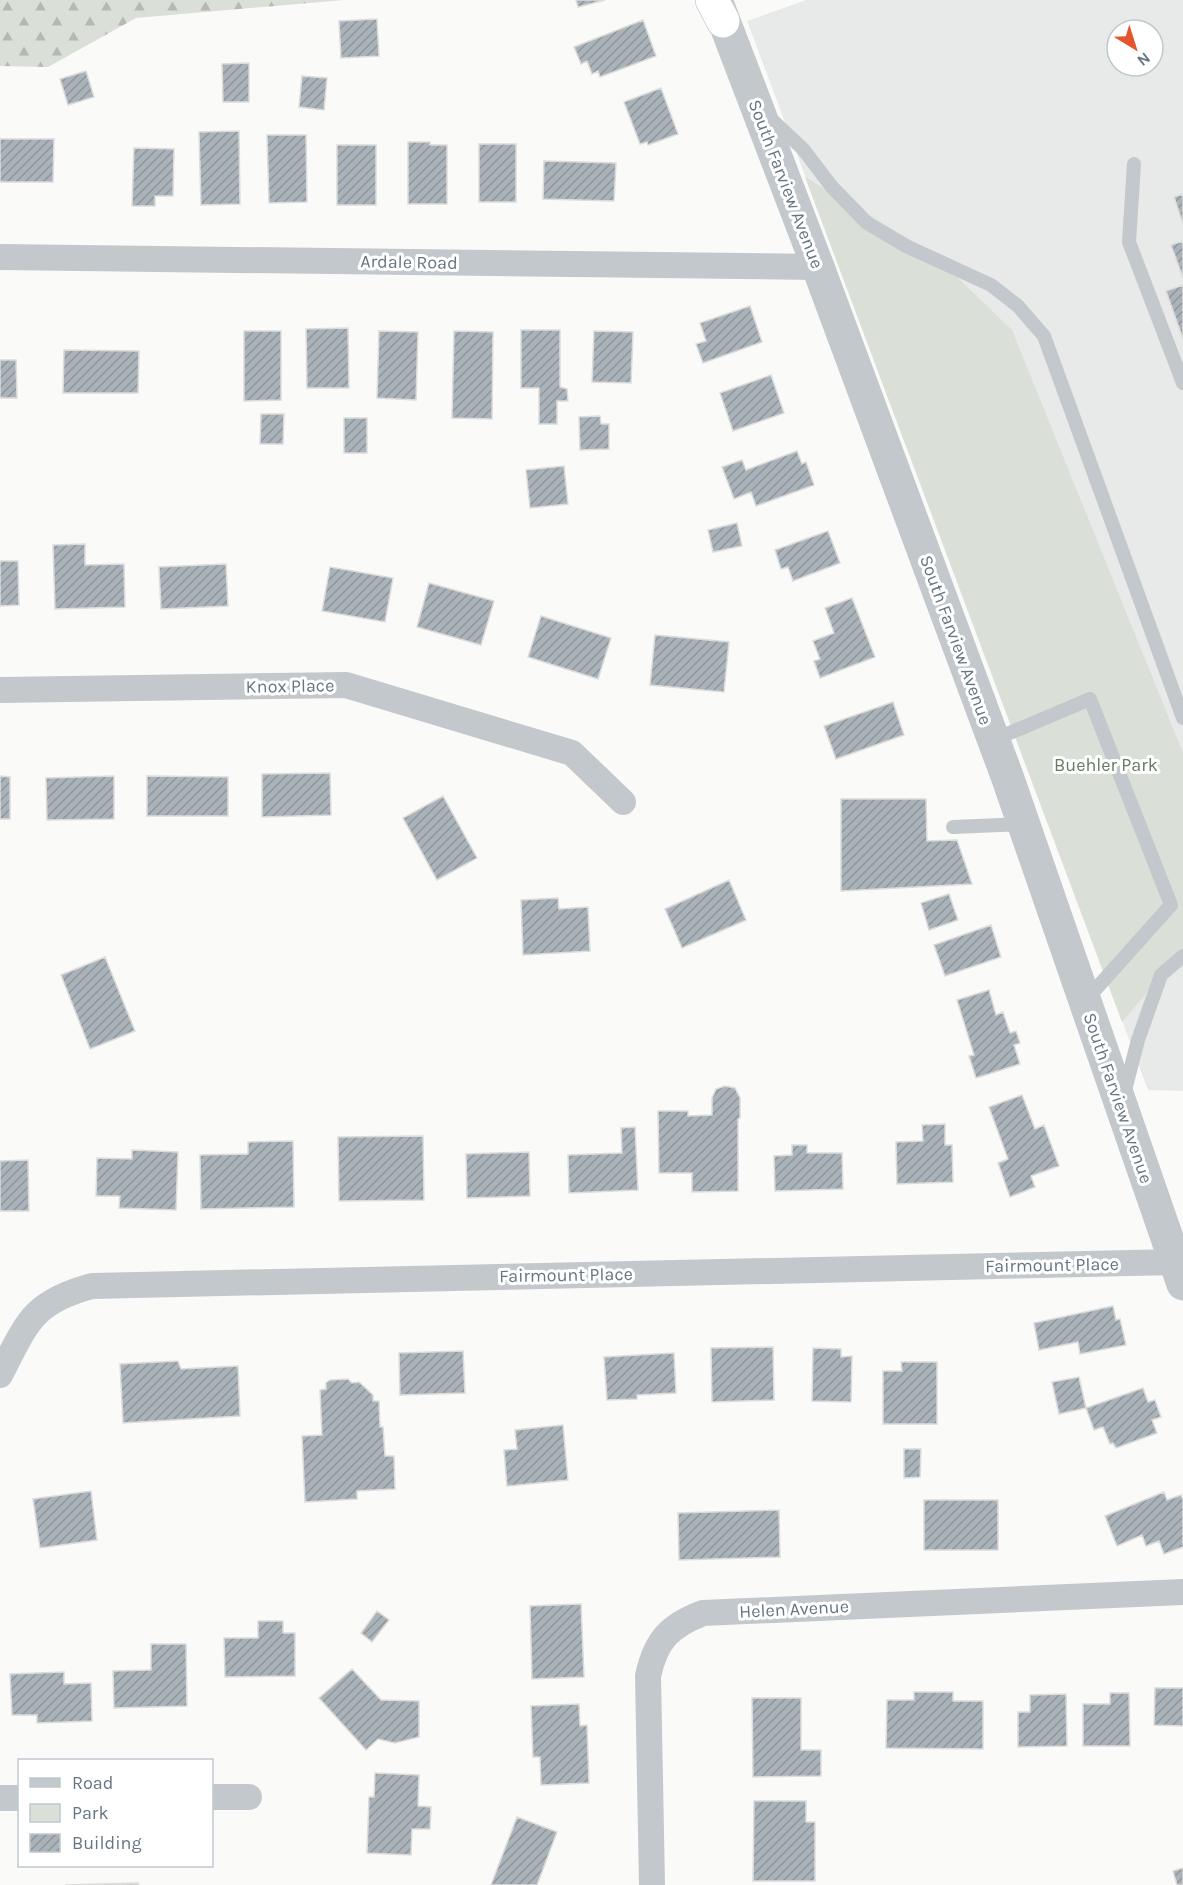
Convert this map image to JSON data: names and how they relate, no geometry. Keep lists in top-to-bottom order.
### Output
{
  "streets": {
    "street": [
      "South Farview Avenue",
      "Ardale Road",
      "Knox Place",
      "Fairmount Place",
      "Helen Avenue"
    ]
  },
  "crossings": [
    ["South Farview Avenue", "Ardale Road"],
    ["South Farview Avenue", "Fairmount Place"]
  ],
  "parks": ["Buehler Park"],
  "legend": ["Road", "Park", "Building"],
  "north": "bottom right"
}
